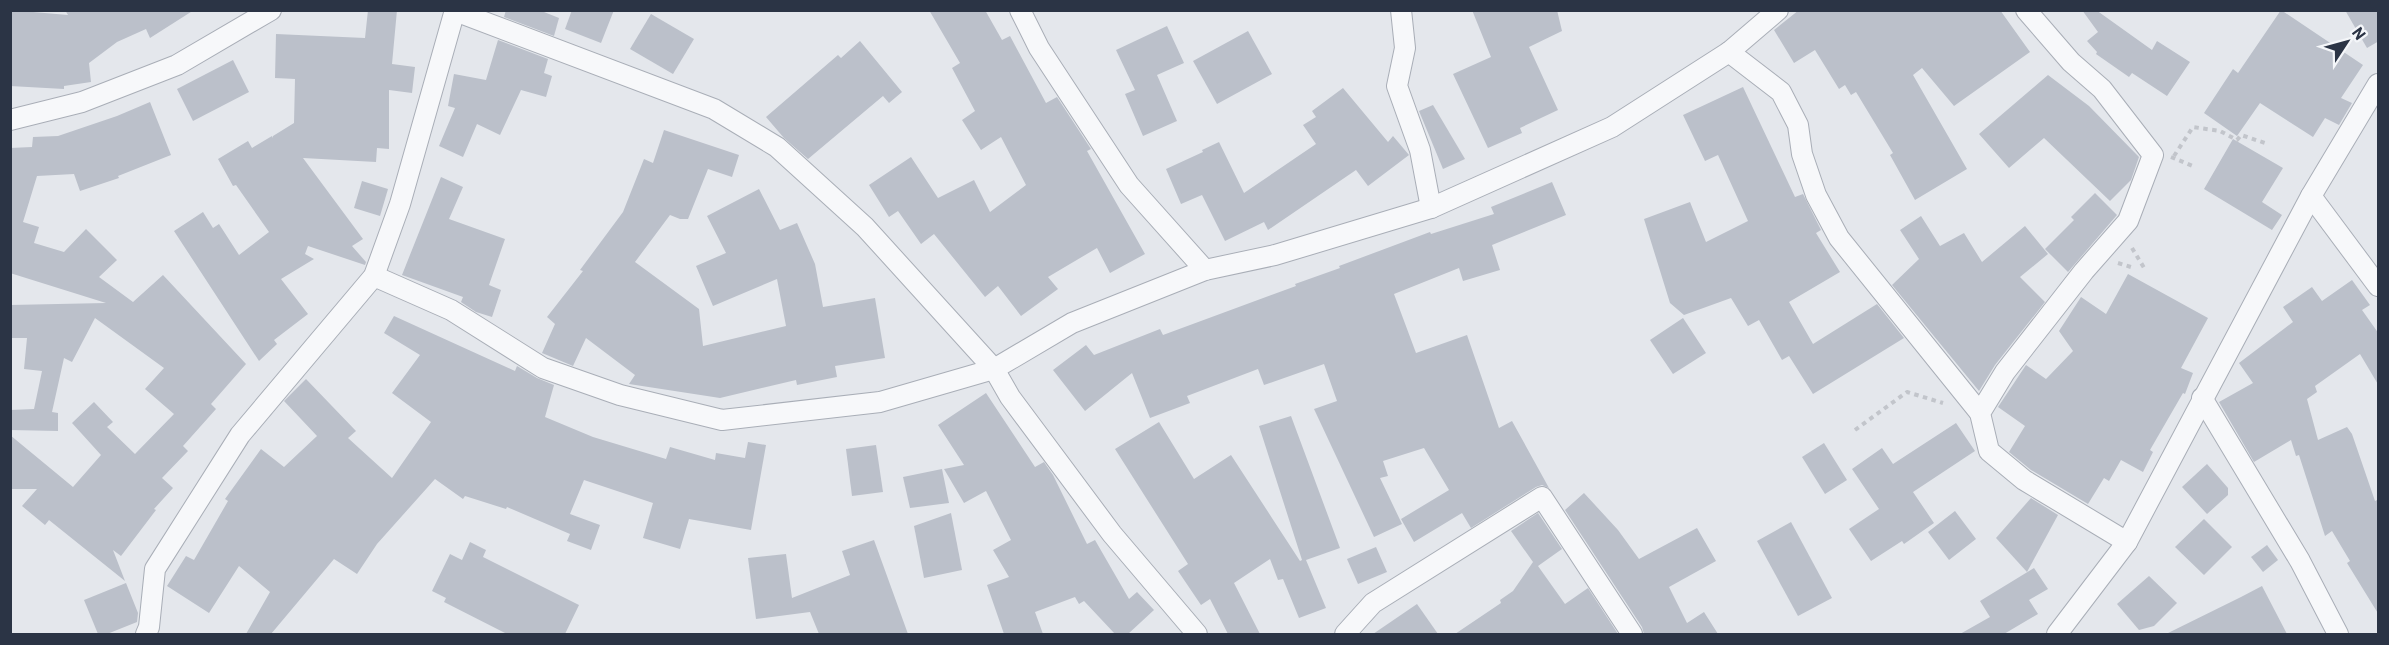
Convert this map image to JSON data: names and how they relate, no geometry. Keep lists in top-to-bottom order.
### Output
{
  "north": "top right"
}
